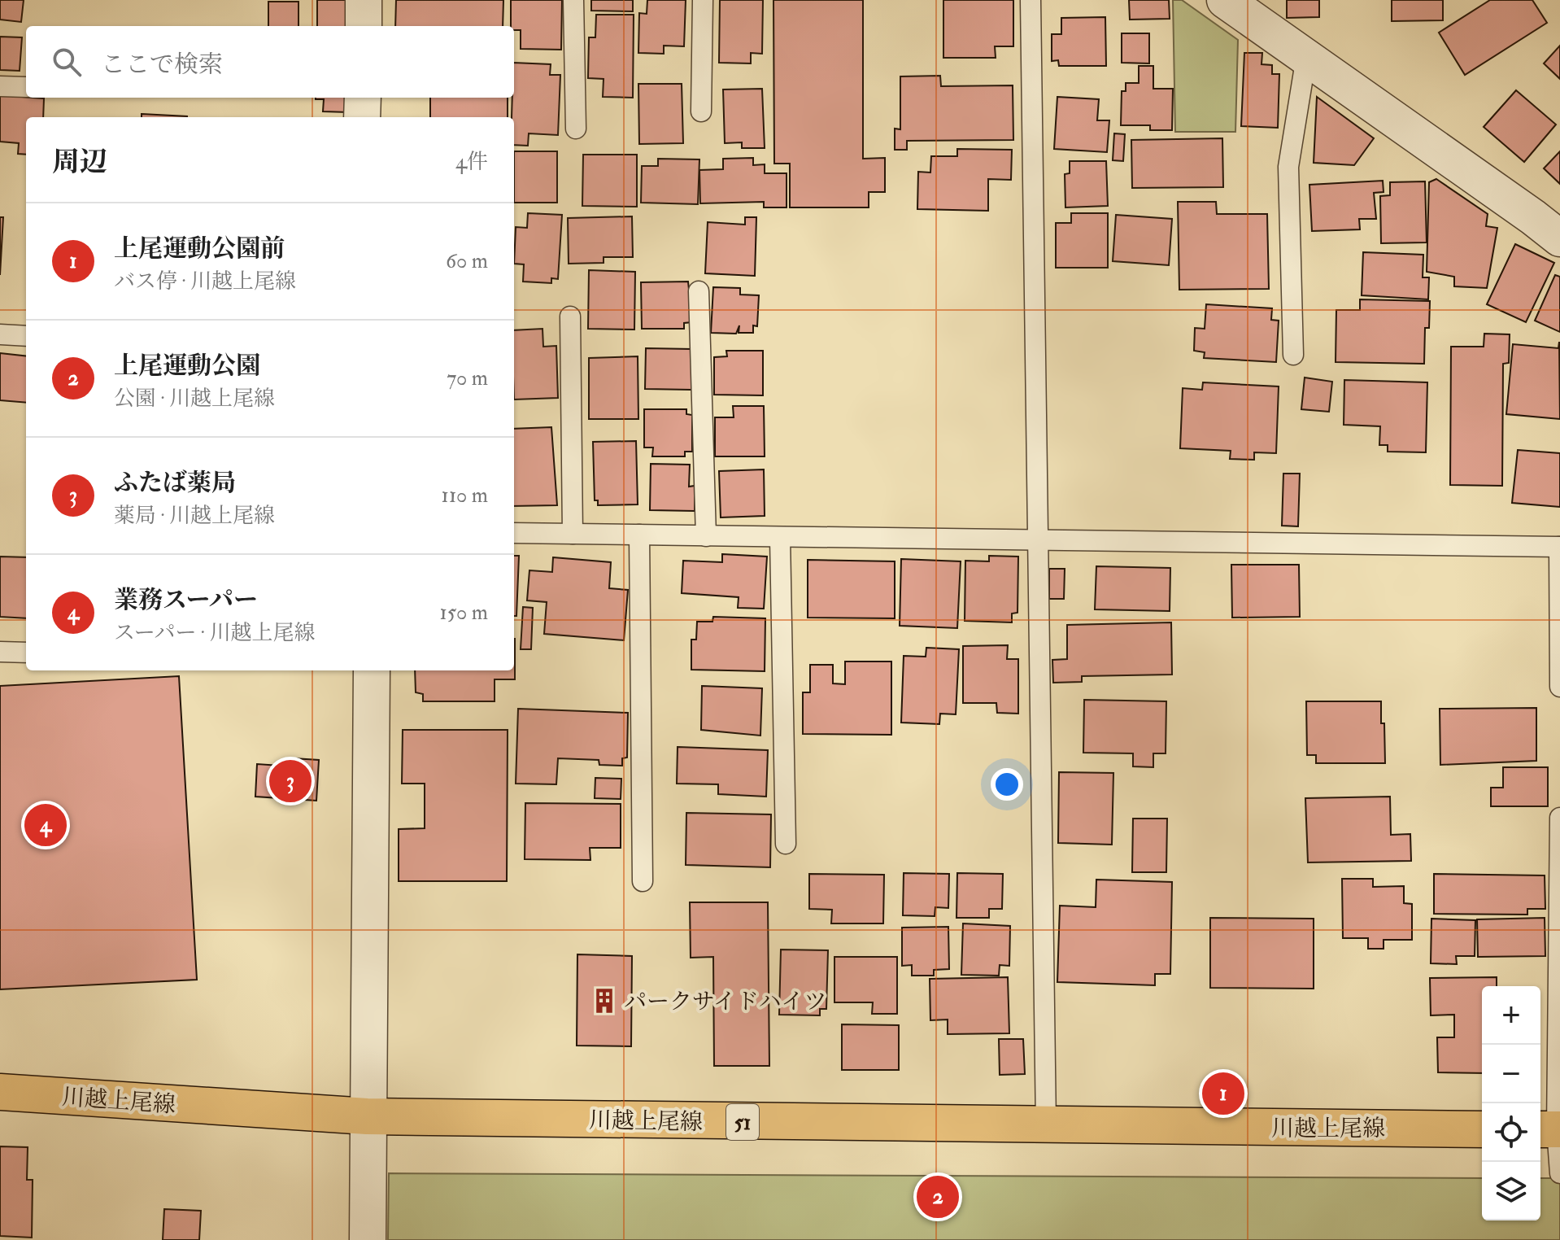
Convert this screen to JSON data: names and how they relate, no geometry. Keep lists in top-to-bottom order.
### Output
{
  "streets": {
    "main road": ["川越上尾線", "51"]
  },
  "places": {
    "building": ["パークサイドハイツ"]
  },
  "page": {
    "search": "ここで検索",
    "heading": ["周辺", "4件"],
    "list": [
      {
        "mark": "1",
        "name": "上尾運動公園前",
        "note": "バス停 · 川越上尾線",
        "value": "60 m"
      },
      {
        "mark": "2",
        "name": "上尾運動公園",
        "note": "公園 · 川越上尾線",
        "value": "70 m"
      },
      {
        "mark": "3",
        "name": "ふたば薬局",
        "note": "薬局 · 川越上尾線",
        "value": "110 m"
      },
      {
        "mark": "4",
        "name": "業務スーパー",
        "note": "スーパー · 川越上尾線",
        "value": "150 m"
      }
    ],
    "pins": [
      "3",
      "4",
      "1",
      "2"
    ],
    "map_buttons": ["+", "−"]
  }
}
